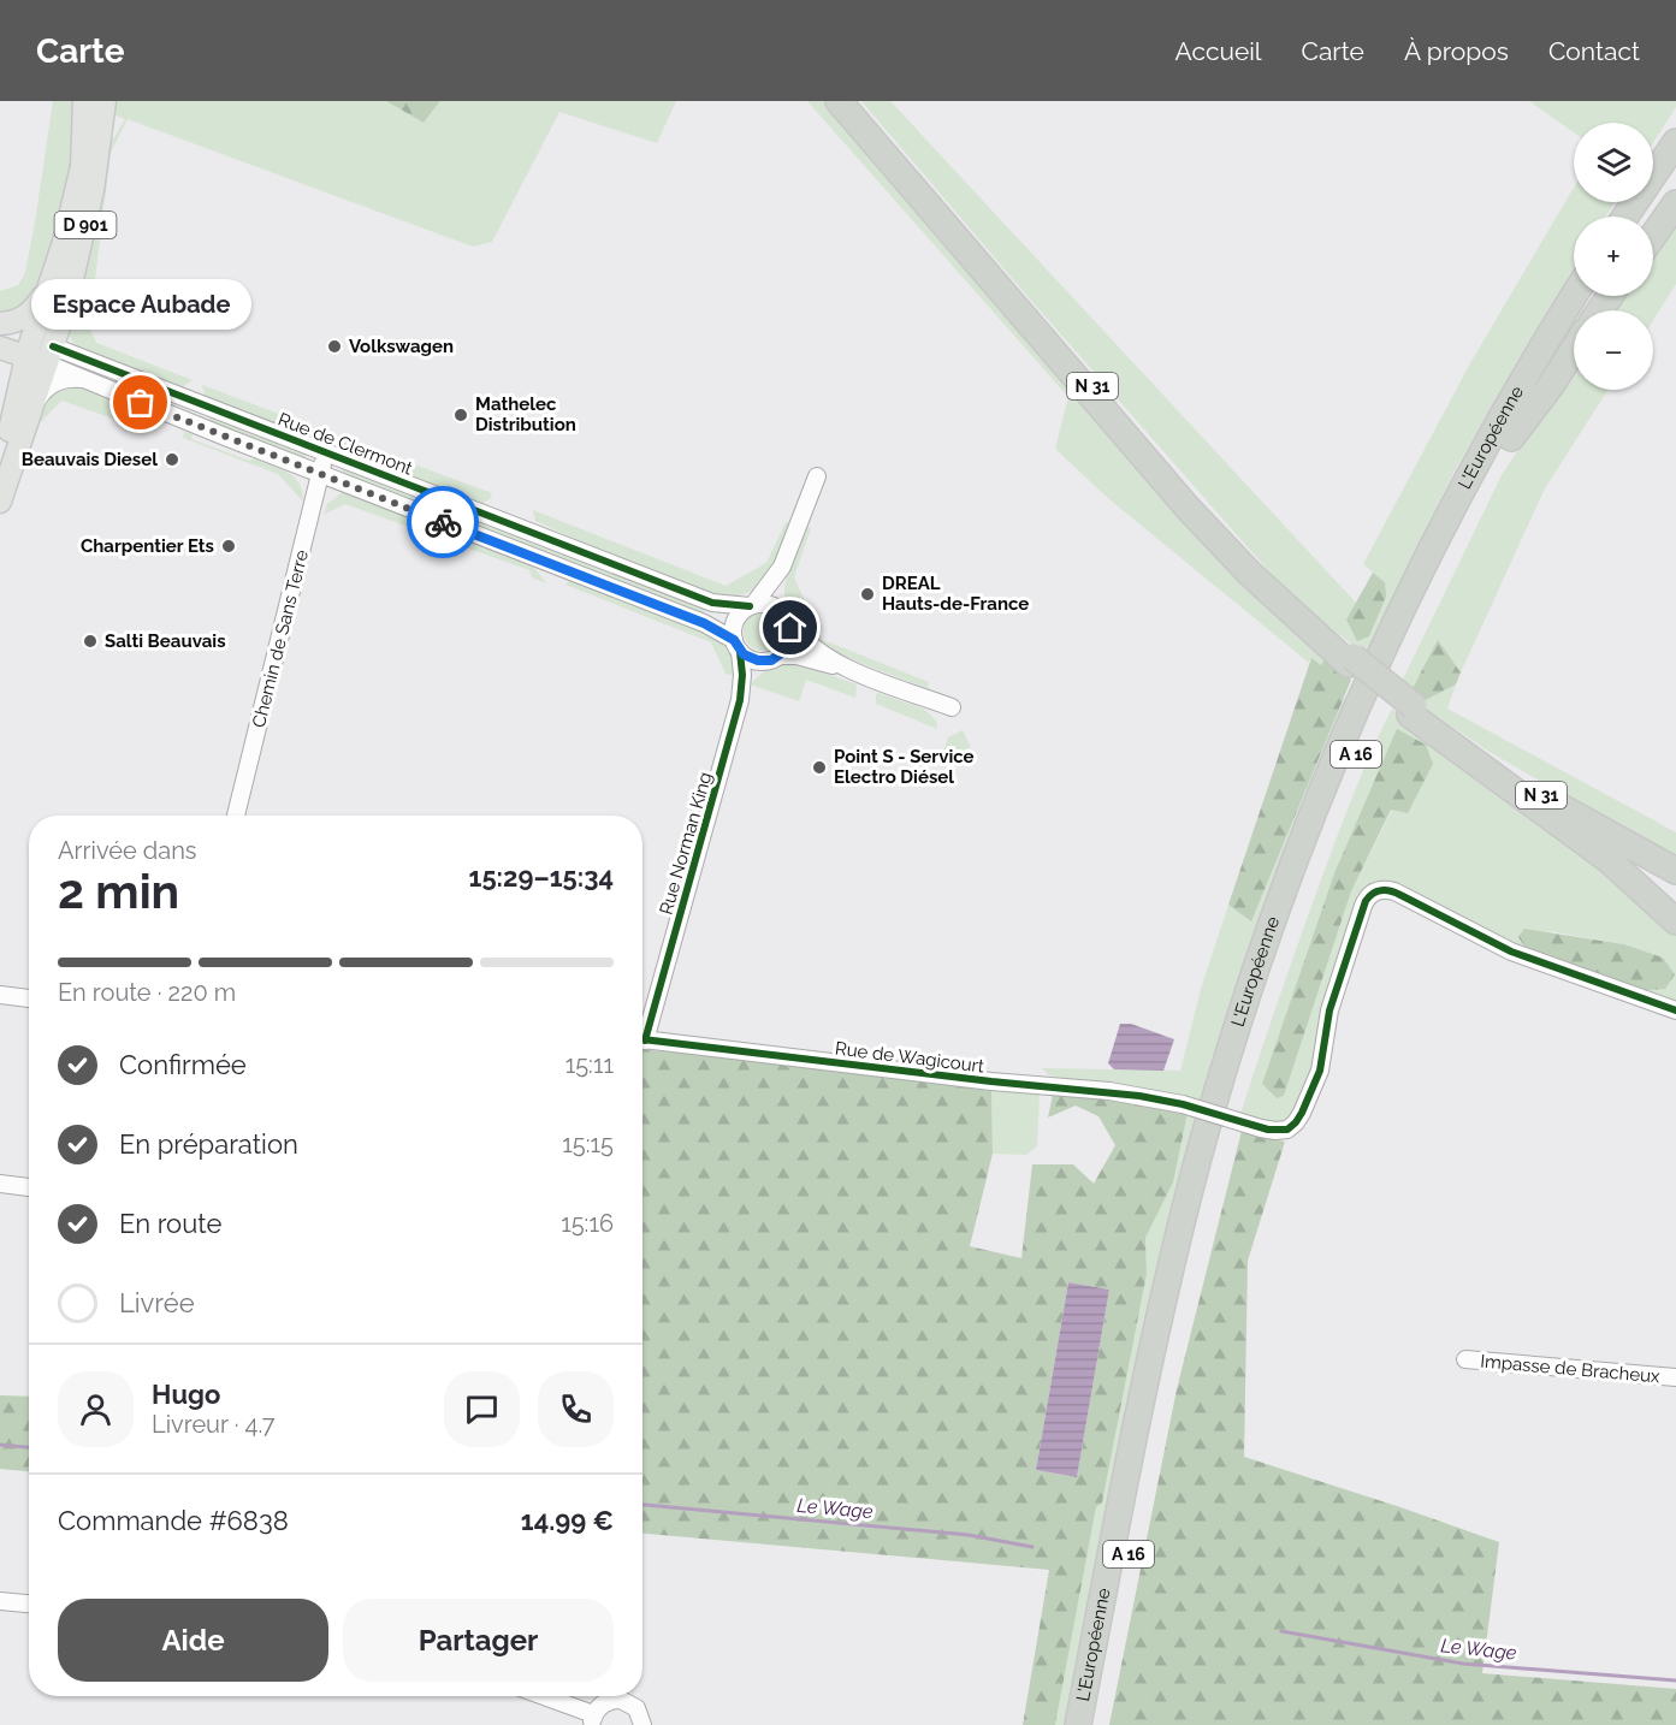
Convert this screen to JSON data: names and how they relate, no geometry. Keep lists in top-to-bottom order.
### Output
{
  "streets": {
    "highway": ["N 31", "L'Européenne", "A 16"],
    "main road": ["D 901", "Rue de Clermont"],
    "street": [
      "Chemin de Sans Terre",
      "Rue Norman King",
      "Rue de Wagicourt",
      "Impasse de Bracheux"
    ]
  },
  "crossings": [
    ["D 901", "Rue de Clermont"],
    ["Rue de Clermont", "Chemin de Sans Terre"],
    ["Rue de Clermont", "Rue Norman King"]
  ],
  "water": ["Le Wage"],
  "places": [
    "Volkswagen",
    "Espace Aubade",
    "Mathelec Distribution",
    "Beauvais Diesel",
    "Charpentier Ets",
    "DREAL Hauts-de-France",
    "Salti Beauvais",
    "Point S - Service Electro Diésel"
  ],
  "page": {
    "header": "Carte",
    "nav": [
      "Accueil",
      "Carte",
      "À propos",
      "Contact"
    ],
    "map_buttons": ["+", "−"],
    "bubble": "Espace Aubade",
    "heading": ["2 min", "Arrivée dans", "15:29–15:34"],
    "panel": [
      "Hugo",
      "Livreur · 4.7",
      "Commande #6838",
      "14.99 €"
    ],
    "bar": "En route · 220 m",
    "list": [
      ["Confirmée", "15:11"],
      ["En préparation", "15:15"],
      ["En route", "15:16"],
      "Livrée"
    ],
    "buttons": ["Aide", "Partager"]
  }
}
